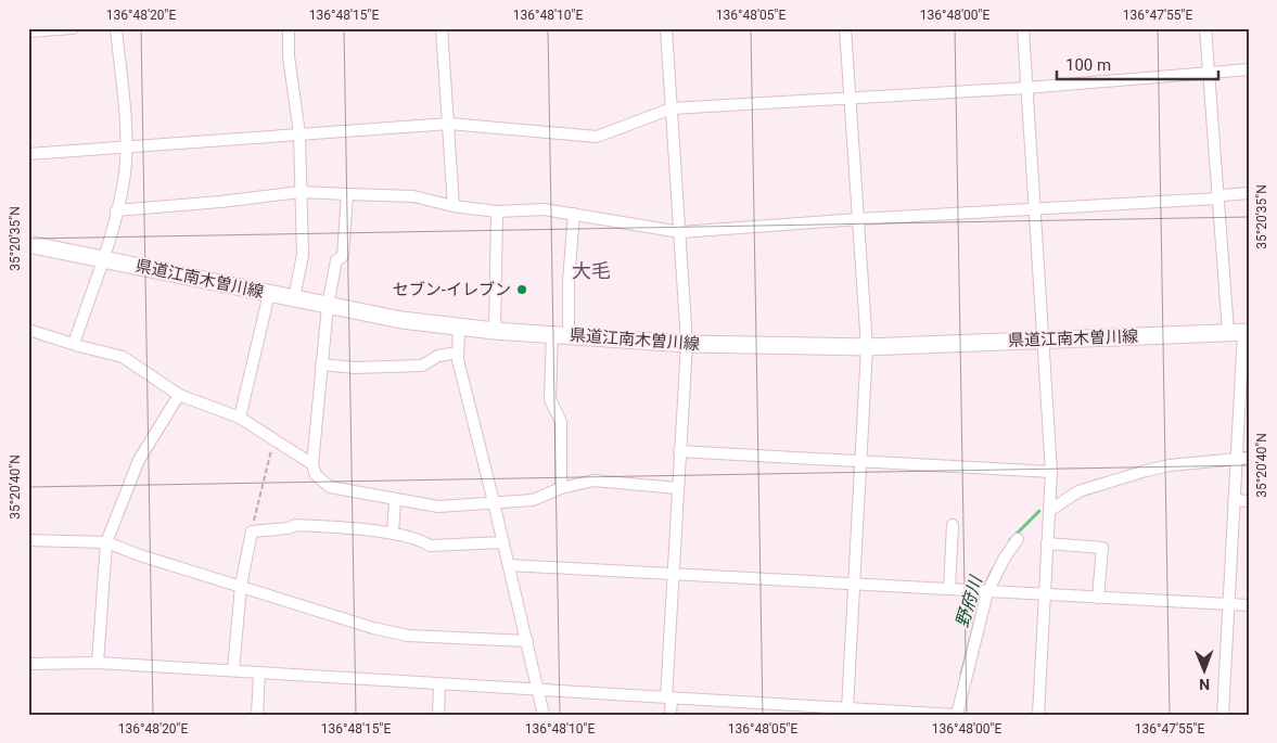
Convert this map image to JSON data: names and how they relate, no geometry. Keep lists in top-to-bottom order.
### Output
{
  "streets": {
    "main road": ["県道江南木曽川線"]
  },
  "districts": ["大毛"],
  "water": ["野府川"],
  "places": ["セブン-イレブン"],
  "scale_bar": "100 m",
  "north": "bottom",
  "coordinates": [
    "136°48'20\"E",
    "136°48'15\"E",
    "136°48'10\"E",
    "136°48'05\"E",
    "136°48'00\"E",
    "136°47'55\"E",
    "35°20'35\"N",
    "35°20'40\"N"
  ]
}
